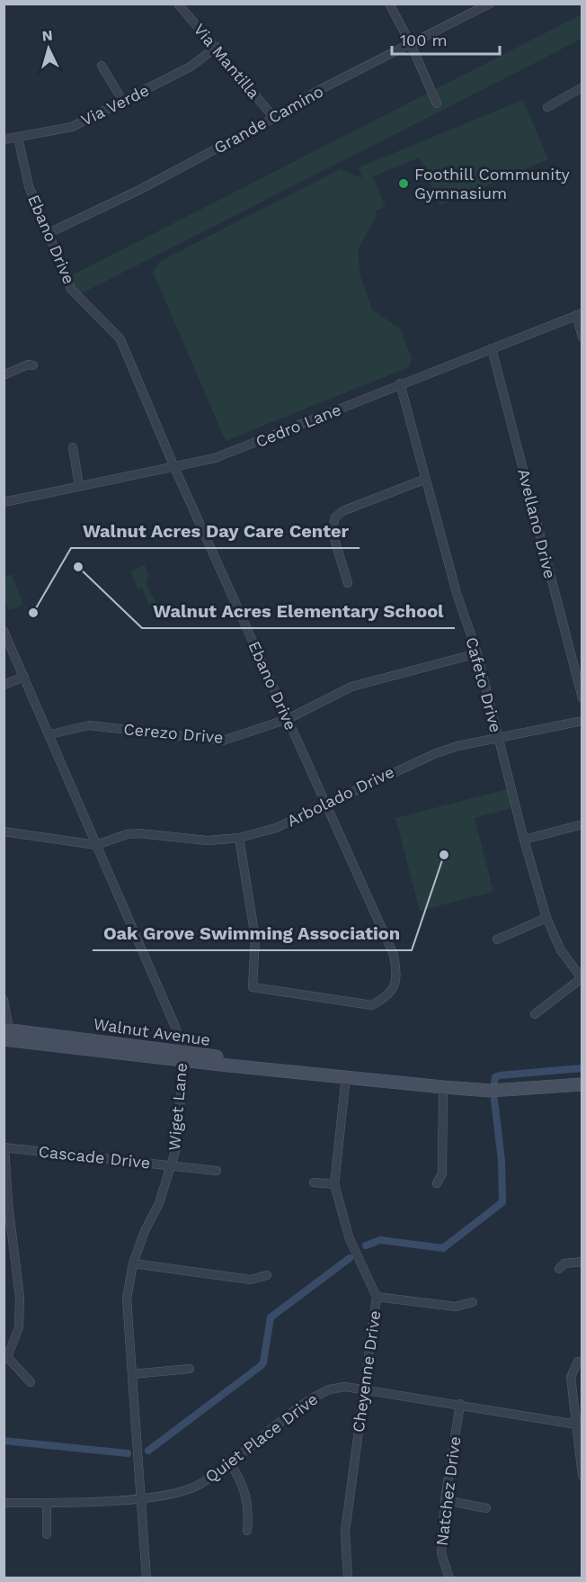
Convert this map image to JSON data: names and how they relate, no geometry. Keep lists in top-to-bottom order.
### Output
{
  "streets": {
    "street": [
      "Via Mantilla",
      "Via Verde",
      "Grande Camino",
      "Ebano Drive",
      "Cedro Lane",
      "Avellano Drive",
      "Cafeto Drive",
      "Cerezo Drive",
      "Arbolado Drive",
      "Walnut Avenue",
      "Wiget Lane",
      "Cascade Drive",
      "Cheyenne Drive",
      "Quiet Place Drive",
      "Natchez Drive"
    ]
  },
  "crossings": [
    ["Via Mantilla", "Via Verde"],
    ["Via Mantilla", "Grande Camino"],
    ["Via Verde", "Ebano Drive"],
    ["Grande Camino", "Ebano Drive"],
    ["Ebano Drive", "Cedro Lane"],
    ["Ebano Drive", "Cerezo Drive"],
    ["Ebano Drive", "Arbolado Drive"],
    ["Cedro Lane", "Avellano Drive"],
    ["Cedro Lane", "Cafeto Drive"],
    ["Cafeto Drive", "Cerezo Drive"],
    ["Cafeto Drive", "Arbolado Drive"],
    ["Cerezo Drive", "Wiget Lane"],
    ["Arbolado Drive", "Wiget Lane"],
    ["Walnut Avenue", "Wiget Lane"],
    ["Walnut Avenue", "Cheyenne Drive"],
    ["Wiget Lane", "Cascade Drive"],
    ["Wiget Lane", "Quiet Place Drive"],
    ["Cheyenne Drive", "Quiet Place Drive"],
    ["Quiet Place Drive", "Natchez Drive"]
  ],
  "places": [
    "Foothill Community Gymnasium",
    "Walnut Acres Elementary School",
    "Walnut Acres Day Care Center",
    "Oak Grove Swimming Association"
  ],
  "scale_bar": "100 m",
  "north": "top"
}
